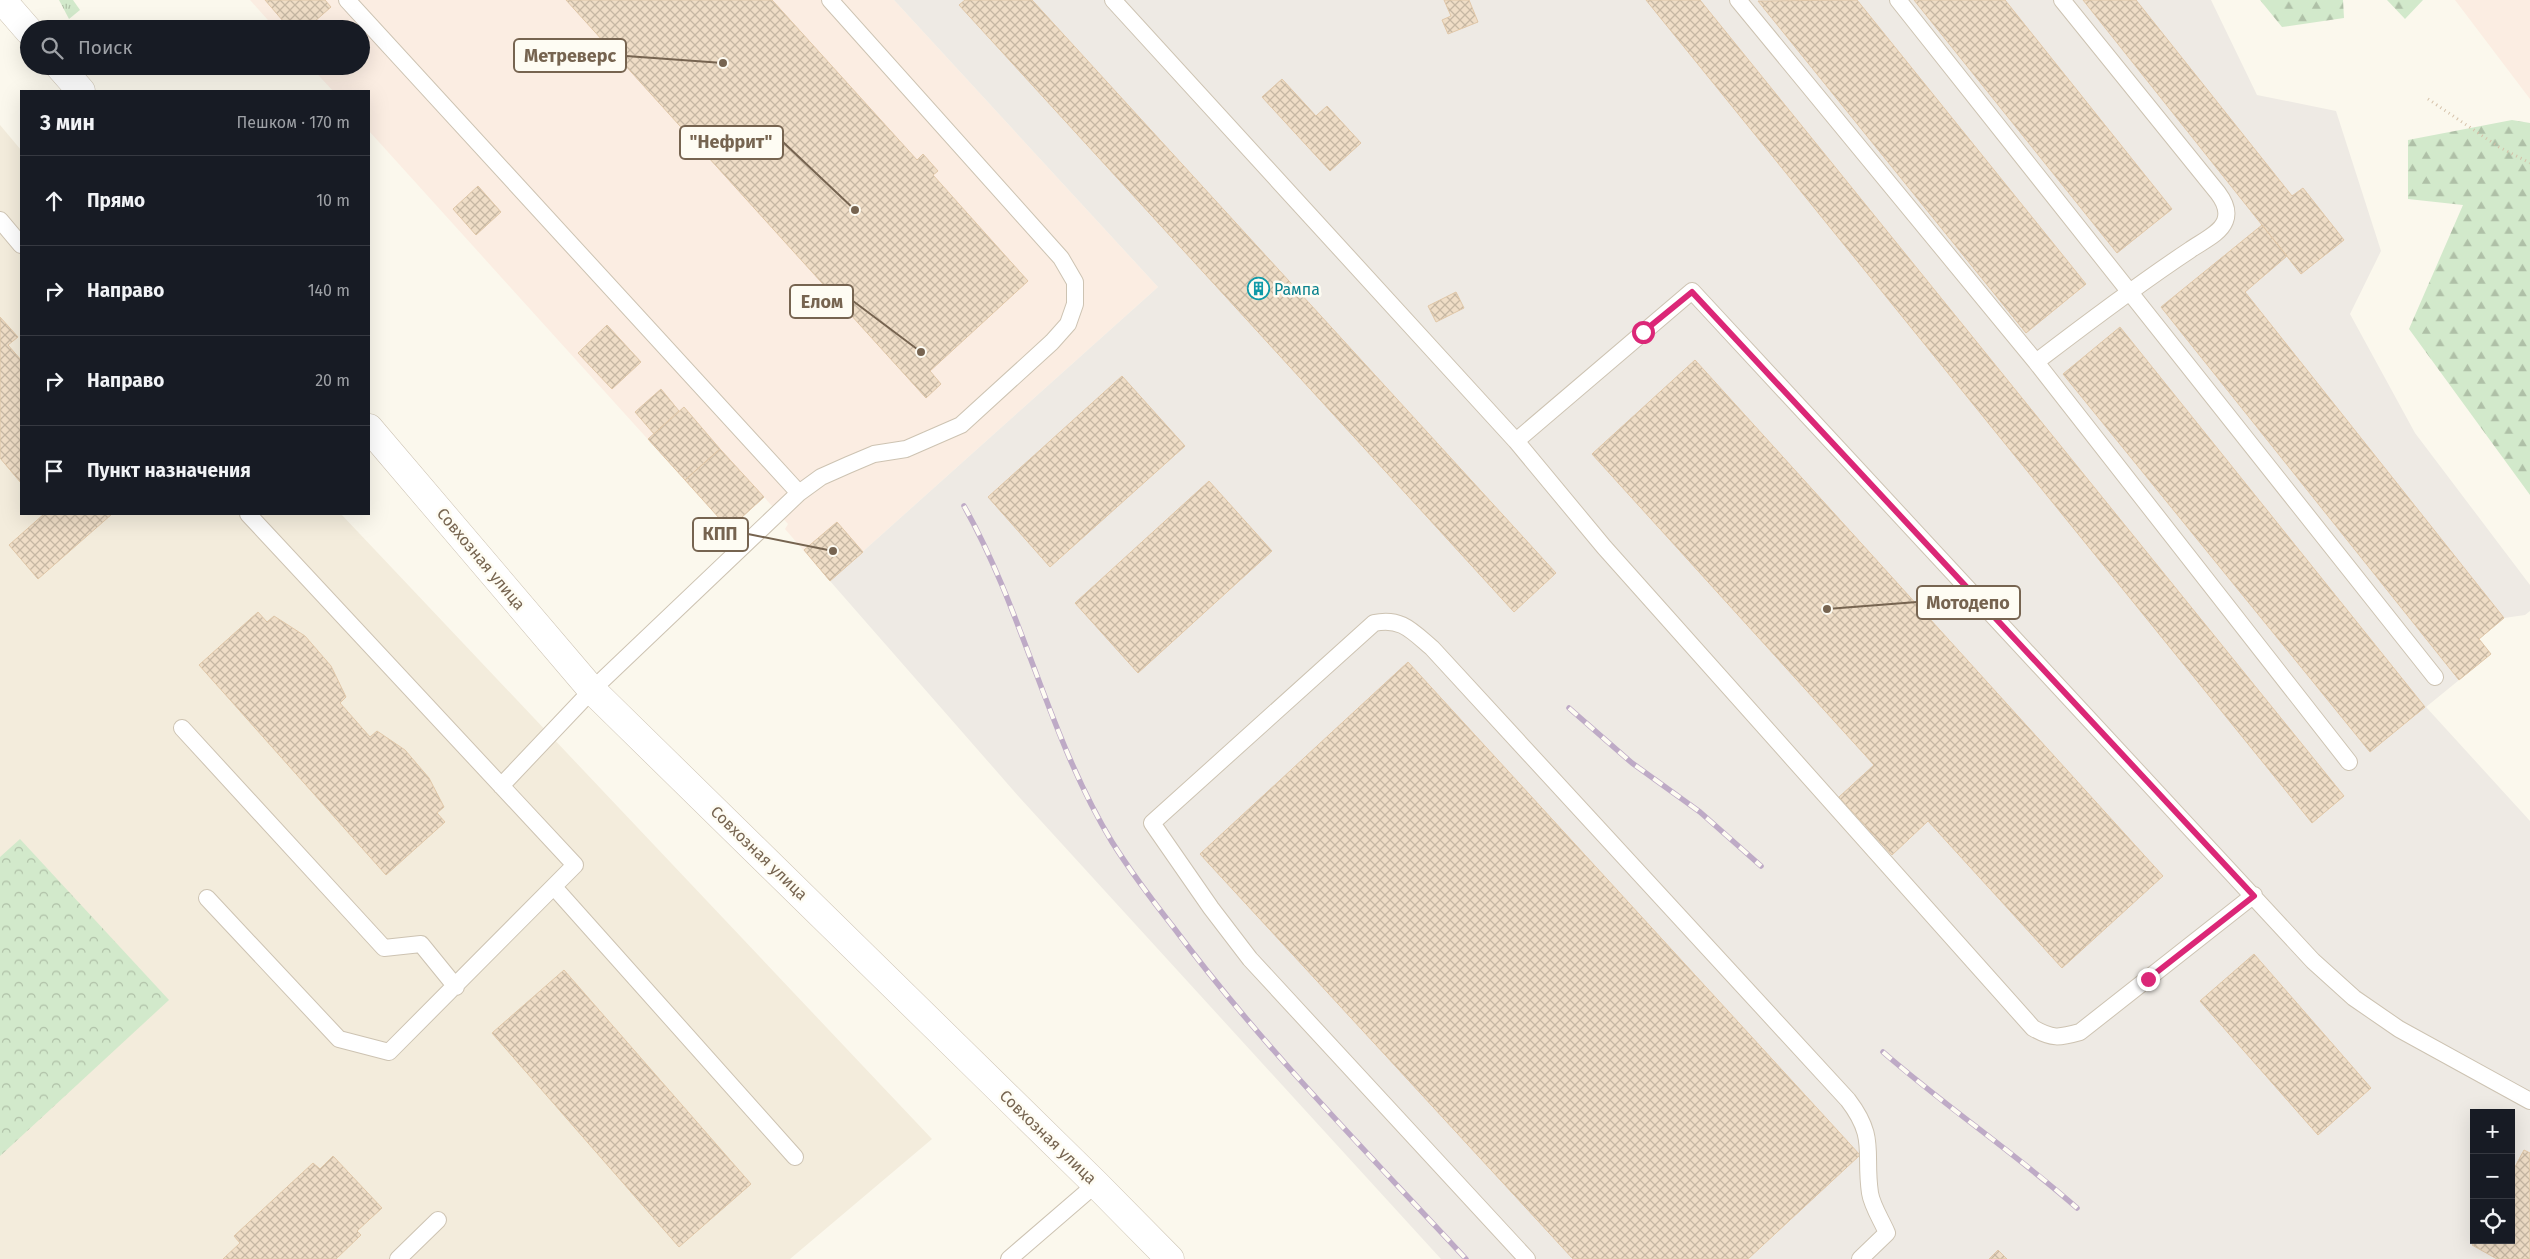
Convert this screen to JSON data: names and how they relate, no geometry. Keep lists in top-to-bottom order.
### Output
{
  "streets": {
    "street": ["Совхозная улица"]
  },
  "places": {
    "other": [
      "Метреверс",
      "\"Нефрит\"",
      "Елом",
      "КПП",
      "Мотодепо"
    ],
    "building": ["Рампа"]
  },
  "page": {
    "search": "Поиск",
    "heading": ["3 мин", "Пешком · 170 m"],
    "list": [
      ["Прямо", "10 m"],
      ["Направо", "140 m"],
      ["Направо", "20 m"],
      "Пункт назначения"
    ],
    "map_buttons": ["+", "−"]
  }
}
